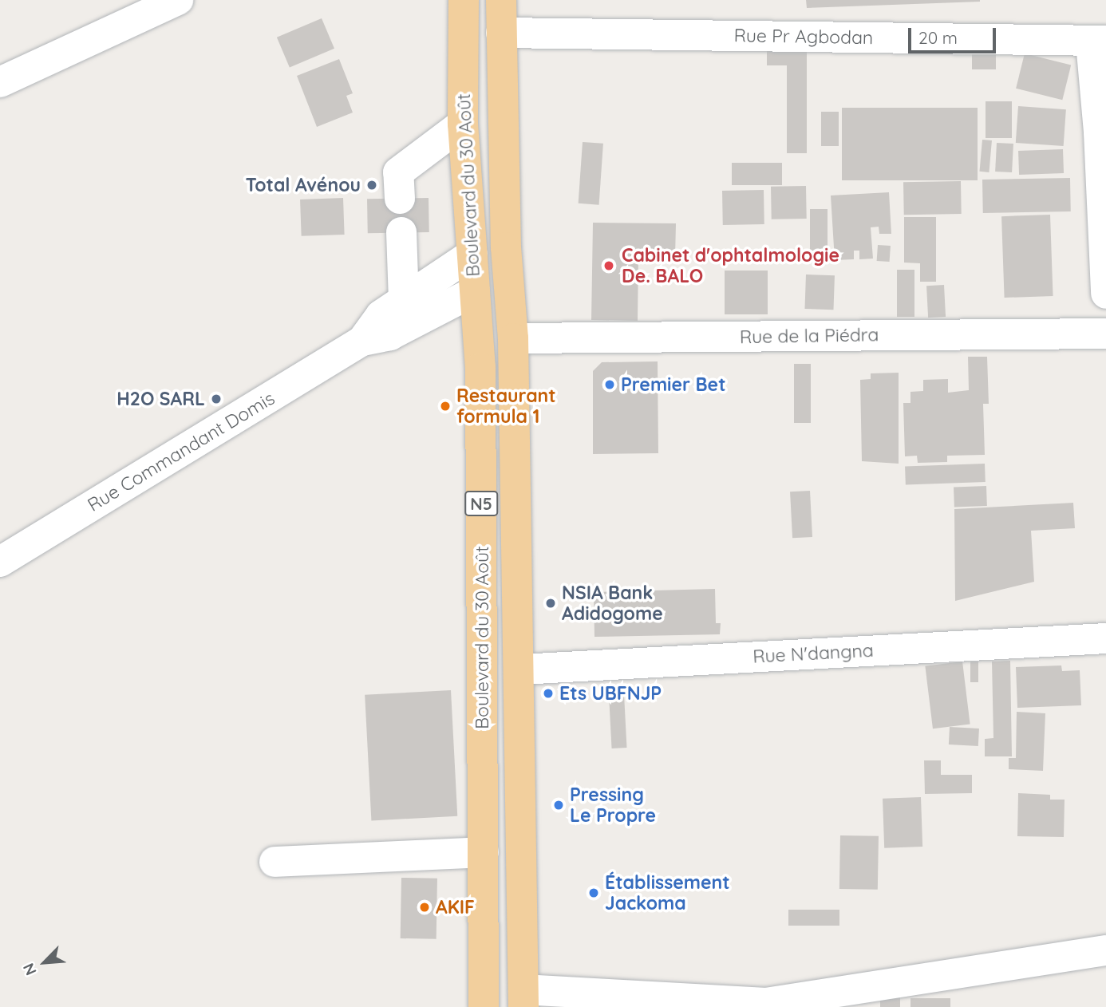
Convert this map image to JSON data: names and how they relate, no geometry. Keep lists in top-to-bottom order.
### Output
{
  "streets": {
    "highway": ["Boulevard du 30 Août", "N5"],
    "street": [
      "Rue Pr Agbodan",
      "Rue de la Piédra",
      "Rue Commandant Domis",
      "Rue N'dangna"
    ]
  },
  "crossings": [
    ["Rue Pr Agbodan", "Boulevard du 30 Août"],
    ["Boulevard du 30 Août", "Rue de la Piédra"],
    ["Boulevard du 30 Août", "Rue Commandant Domis"],
    ["Boulevard du 30 Août", "Rue N'dangna"]
  ],
  "places": [
    "Total Avénou",
    "Cabinet d'ophtalmologie De. BALO",
    "Premier Bet",
    "H2O SARL",
    "Restaurant formula 1",
    "NSIA Bank Adidogome",
    "Ets UBFNJP",
    "Pressing Le Propre",
    "Établissement Jackoma",
    "AKIF"
  ],
  "scale_bar": "20 m",
  "north": "bottom left"
}
